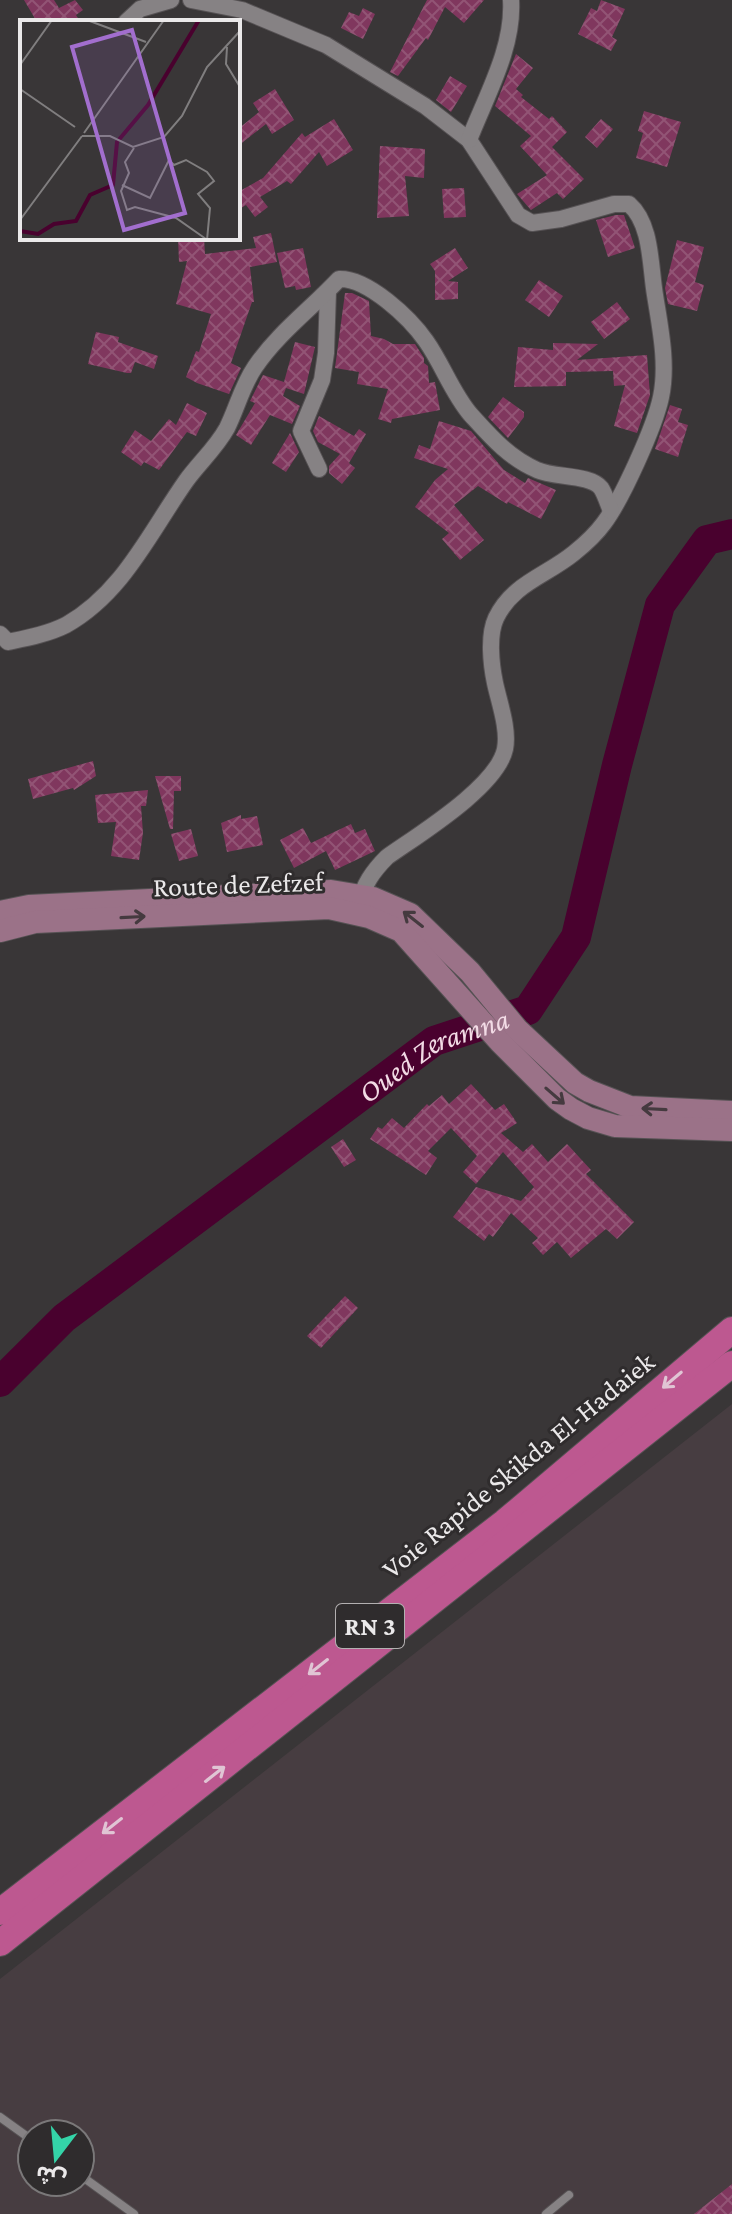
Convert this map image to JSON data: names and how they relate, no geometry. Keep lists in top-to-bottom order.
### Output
{
  "streets": {
    "highway": ["Voie Rapide Skikda El-Hadaiek", "RN 3"],
    "main road": ["Route de Zefzef"]
  },
  "water": ["Oued Zeramna"],
  "north": "bottom"
}
